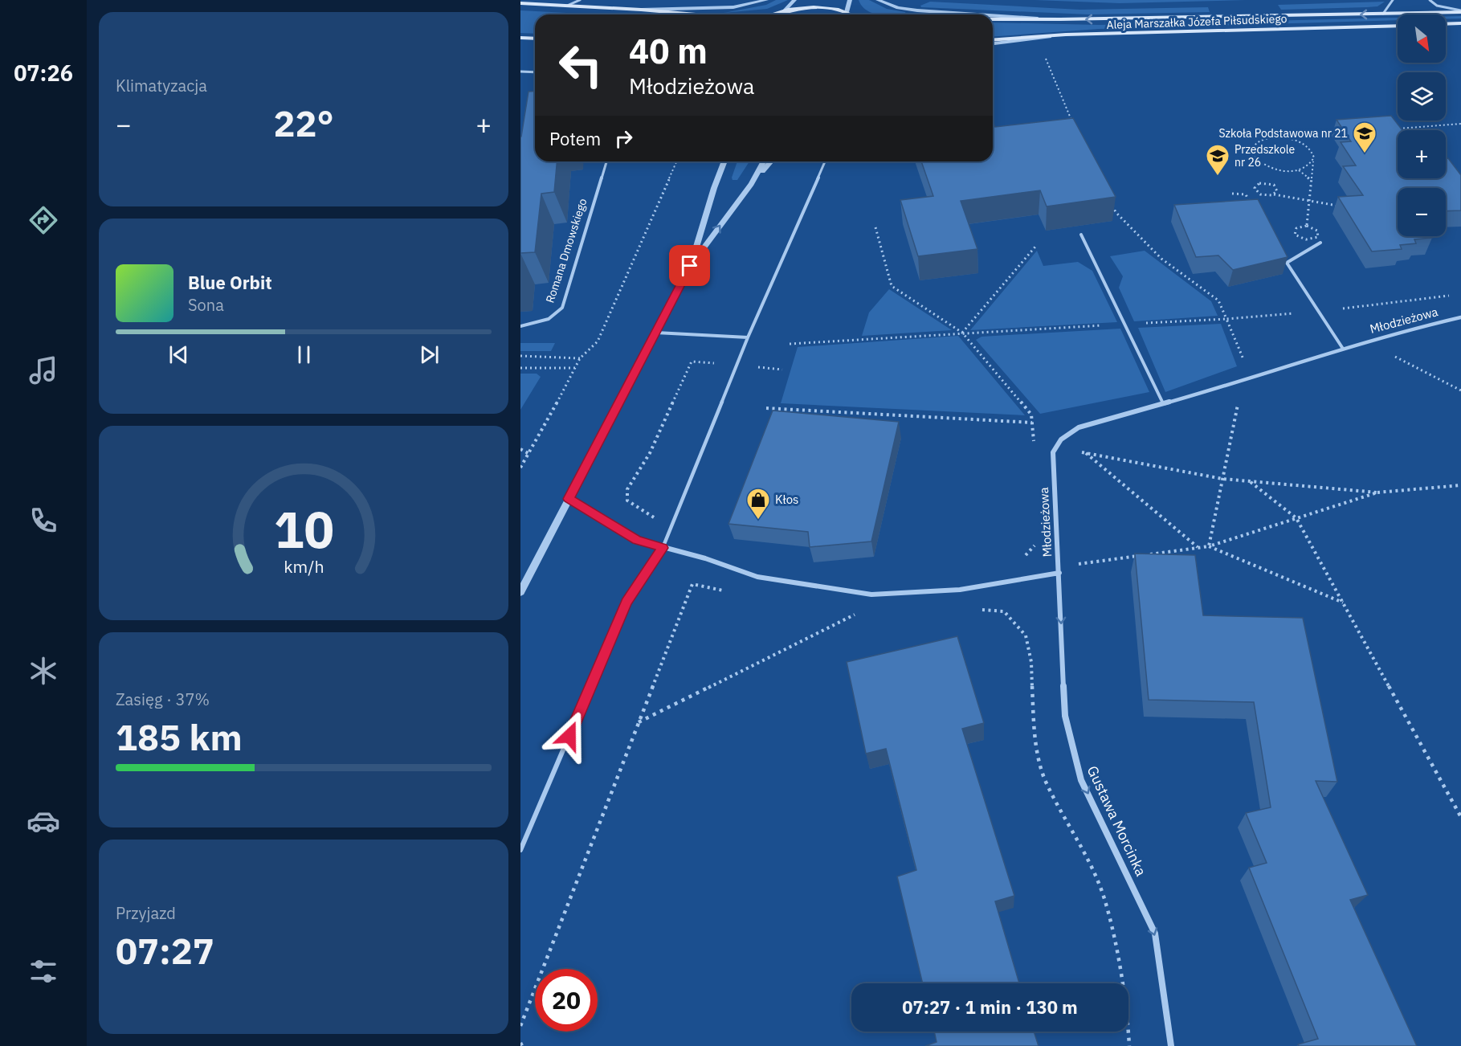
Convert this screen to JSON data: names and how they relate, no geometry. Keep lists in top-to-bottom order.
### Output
{
  "streets": {
    "main road": ["Aleja Marszałka Józefa Piłsudskiego"],
    "street": ["Młodzieżowa", "Gustawa Morcinka"],
    "lane": ["Romana Dmowskiego"]
  },
  "crossings": [
    ["Młodzieżowa", "Gustawa Morcinka"]
  ],
  "one_way": ["Gustawa Morcinka"],
  "places": {
    "school or university": ["Szkoła Podstawowa nr 21", "Przedszkole nr 26"],
    "shop": ["Kłos"]
  },
  "north": "bottom right",
  "page": {
    "tabs": "07:26",
    "tile": [
      "Klimatyzacja",
      ["Zasięg · 37%", "185 km"],
      ["Przyjazd", "07:27"]
    ],
    "map_buttons": ["+", "−"],
    "turn": ["40 m", "Młodzieżowa"],
    "heat": ["−", "22°", "+"],
    "then": "Potem",
    "song": ["Blue Orbit", "Sona"],
    "limit": "20",
    "trip": "07:27 · 1 min · 130 m",
    "gauge": ["10", "km/h"]
  }
}
